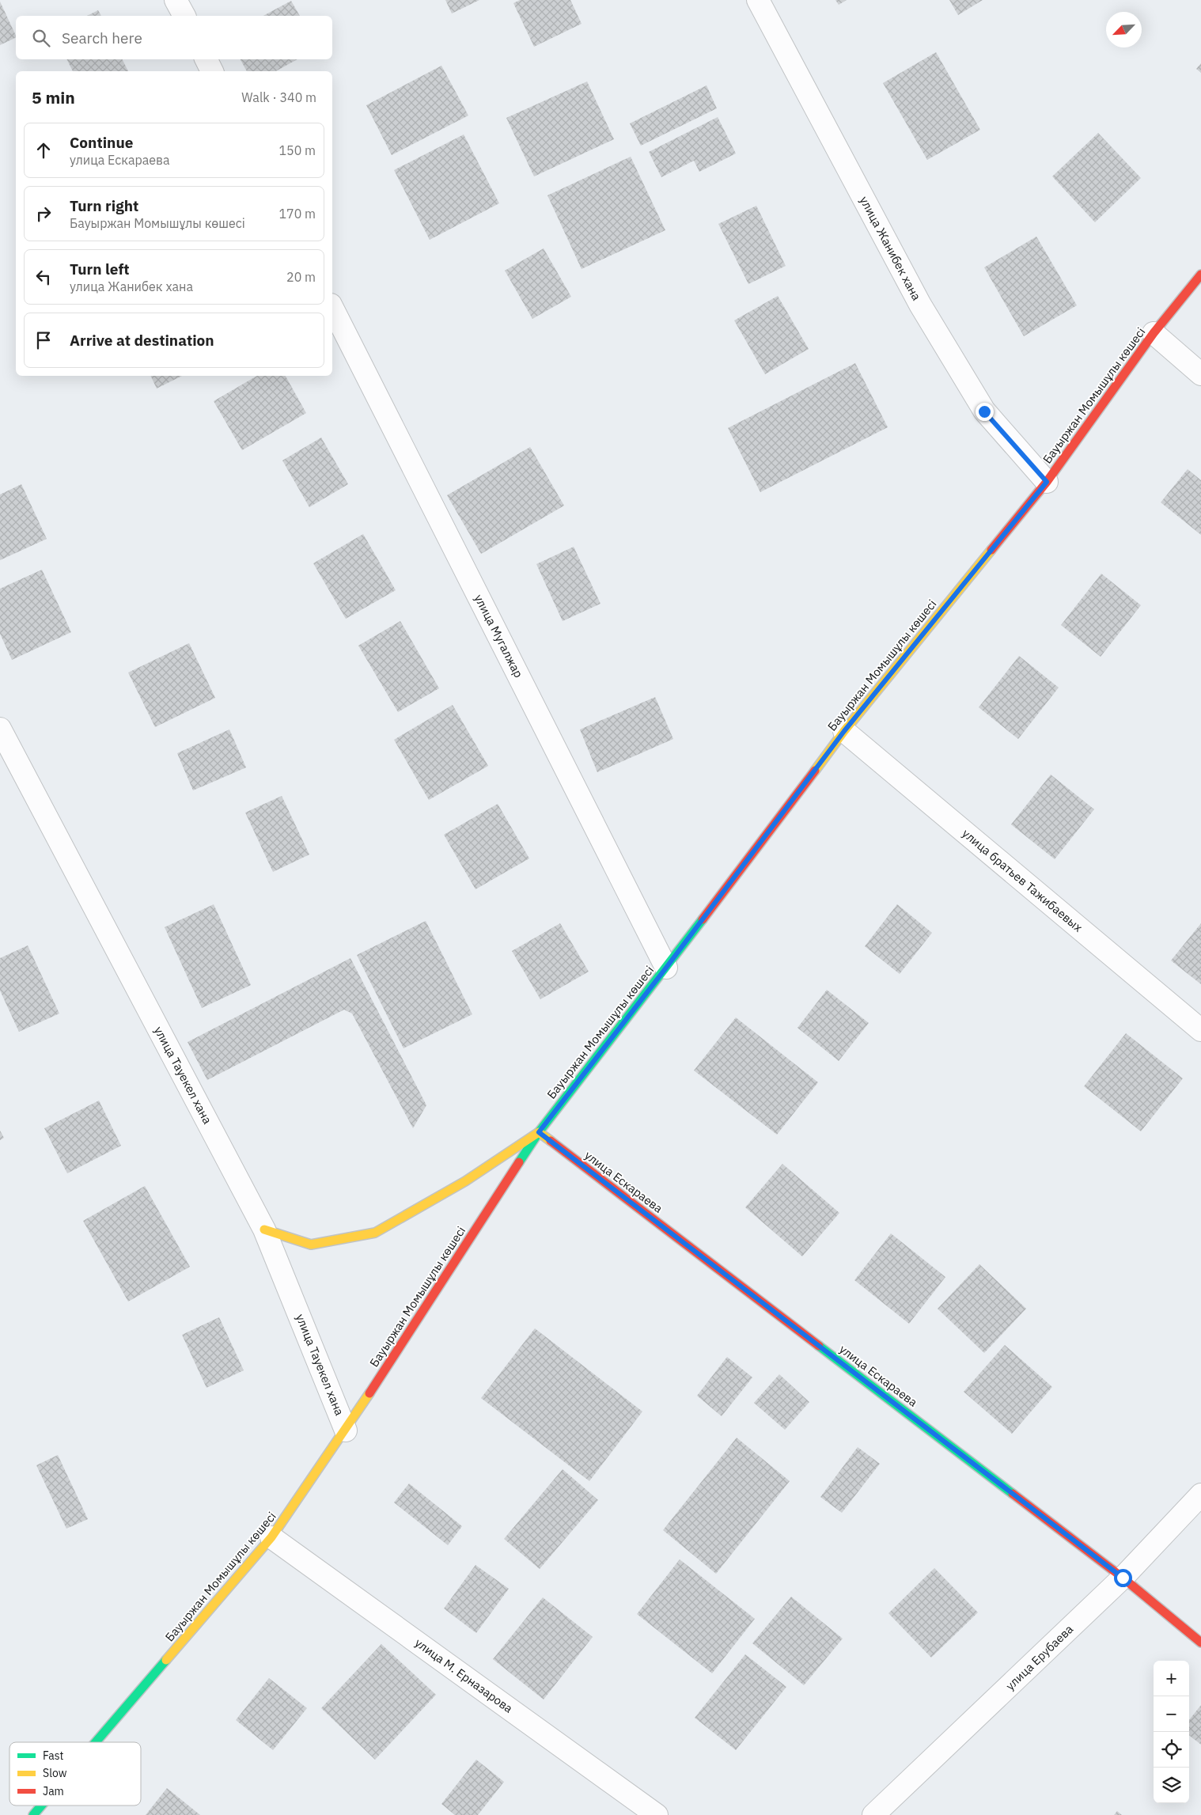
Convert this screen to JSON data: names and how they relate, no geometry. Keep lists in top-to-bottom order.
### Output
{
  "streets": {
    "street": [
      "улица Жанибек хана",
      "Бауыржан Момышұлы көшесі",
      "улица Мугалжар",
      "улица братьев Тажибаевых",
      "улица Тауекел хана",
      "улица Ескараева",
      "улица Ерубаева",
      "улица М. Ерназарова"
    ]
  },
  "crossings": [
    ["улица Жанибек хана", "Бауыржан Момышұлы көшесі"],
    ["Бауыржан Момышұлы көшесі", "улица Мугалжар"],
    ["Бауыржан Момышұлы көшесі", "улица братьев Тажибаевых"],
    ["Бауыржан Момышұлы көшесі", "улица Тауекел хана"],
    ["Бауыржан Момышұлы көшесі", "улица Ескараева"],
    ["Бауыржан Момышұлы көшесі", "улица М. Ерназарова"],
    ["улица Ескараева", "улица Ерубаева"]
  ],
  "legend": ["Fast", "Slow", "Jam"],
  "north": "bottom left",
  "page": {
    "search": "Search here",
    "heading": ["5 min", "Walk · 340 m"],
    "list": [
      ["Continue", "улица Ескараева", "150 m"],
      ["Turn right", "Бауыржан Момышұлы көшесі", "170 m"],
      ["Turn left", "улица Жанибек хана", "20 m"],
      "Arrive at destination"
    ],
    "map_buttons": ["+", "−"]
  }
}
